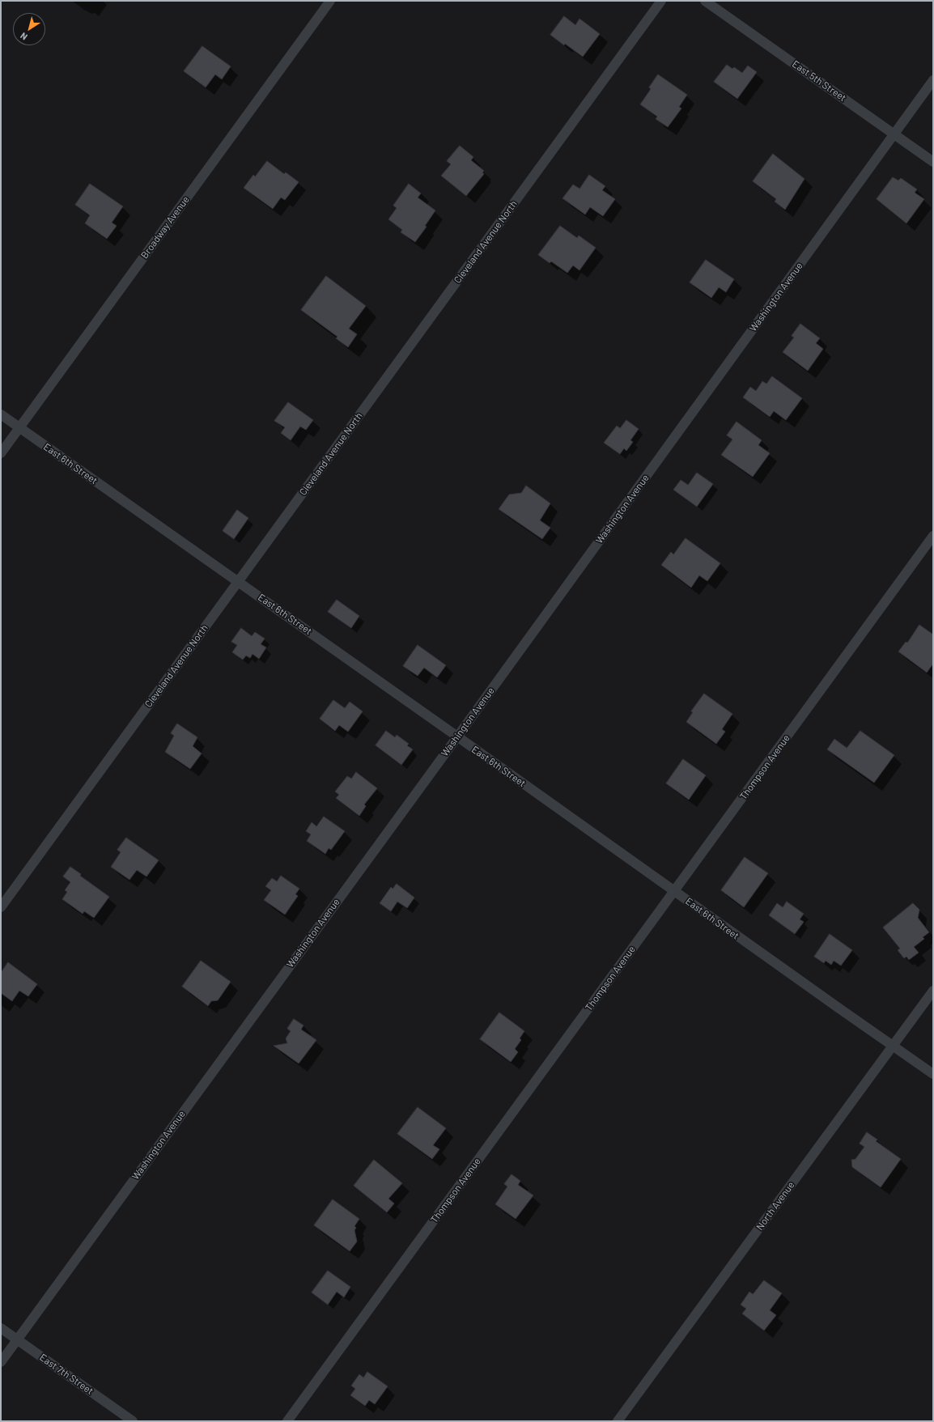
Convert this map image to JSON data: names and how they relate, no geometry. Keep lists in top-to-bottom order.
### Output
{
  "streets": {
    "street": [
      "East 5th Street",
      "Broadway Avenue",
      "Cleveland Avenue North",
      "Washington Avenue",
      "East 6th Street",
      "Thompson Avenue",
      "North Avenue",
      "East 7th Street"
    ]
  },
  "crossings": [
    ["East 5th Street", "Washington Avenue"],
    ["Broadway Avenue", "East 6th Street"],
    ["Cleveland Avenue North", "East 6th Street"],
    ["Washington Avenue", "East 6th Street"],
    ["Washington Avenue", "East 7th Street"],
    ["East 6th Street", "Thompson Avenue"],
    ["East 6th Street", "North Avenue"]
  ],
  "north": "bottom left"
}
